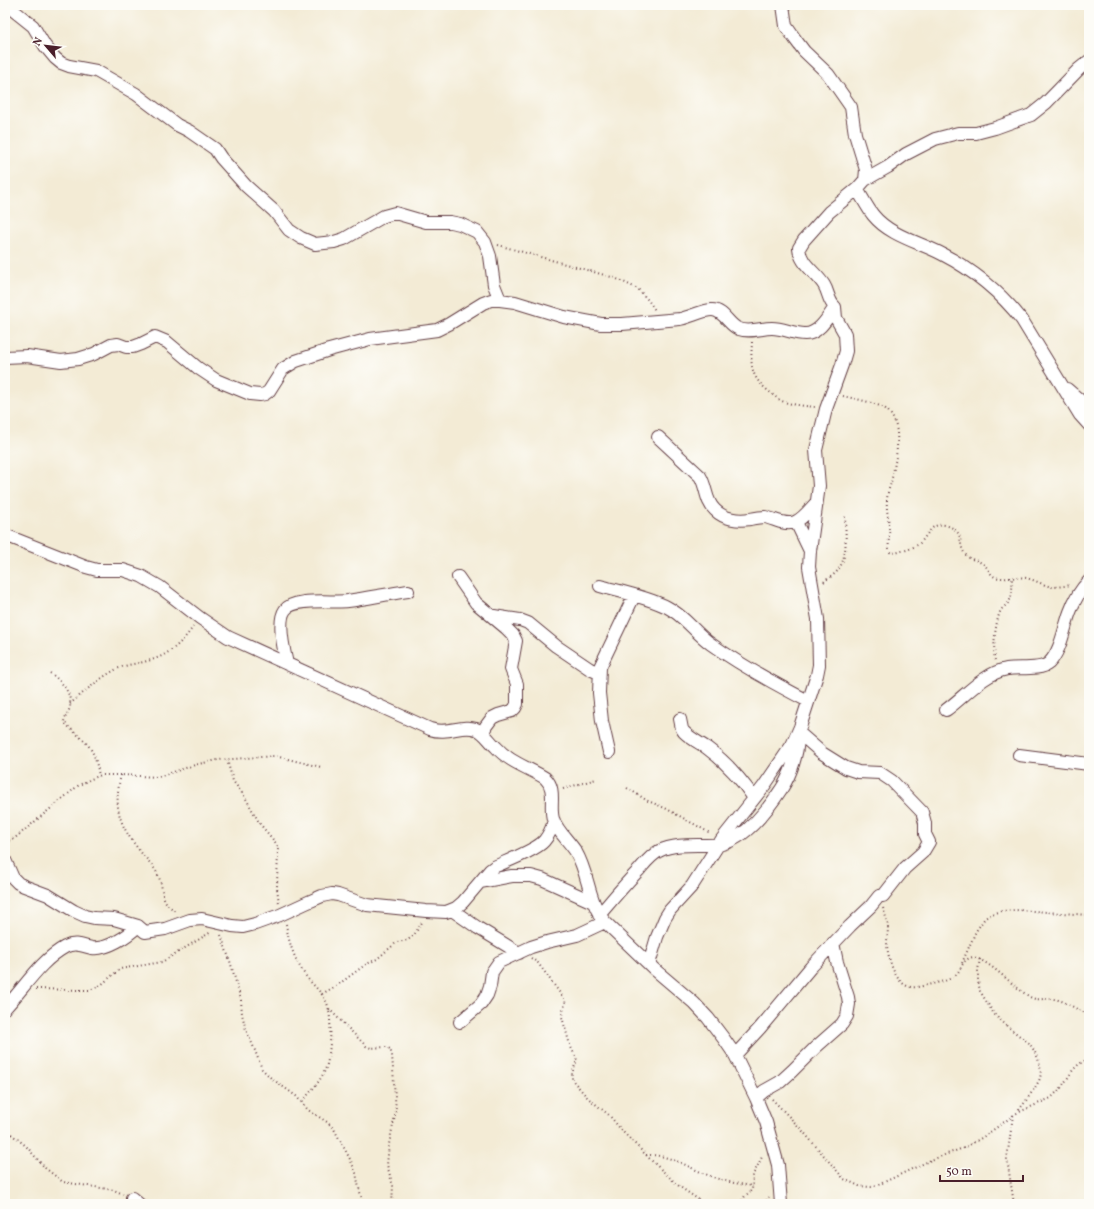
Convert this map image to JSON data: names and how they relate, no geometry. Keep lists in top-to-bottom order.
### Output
{
  "scale_bar": "50 m",
  "north": "top left"
}
